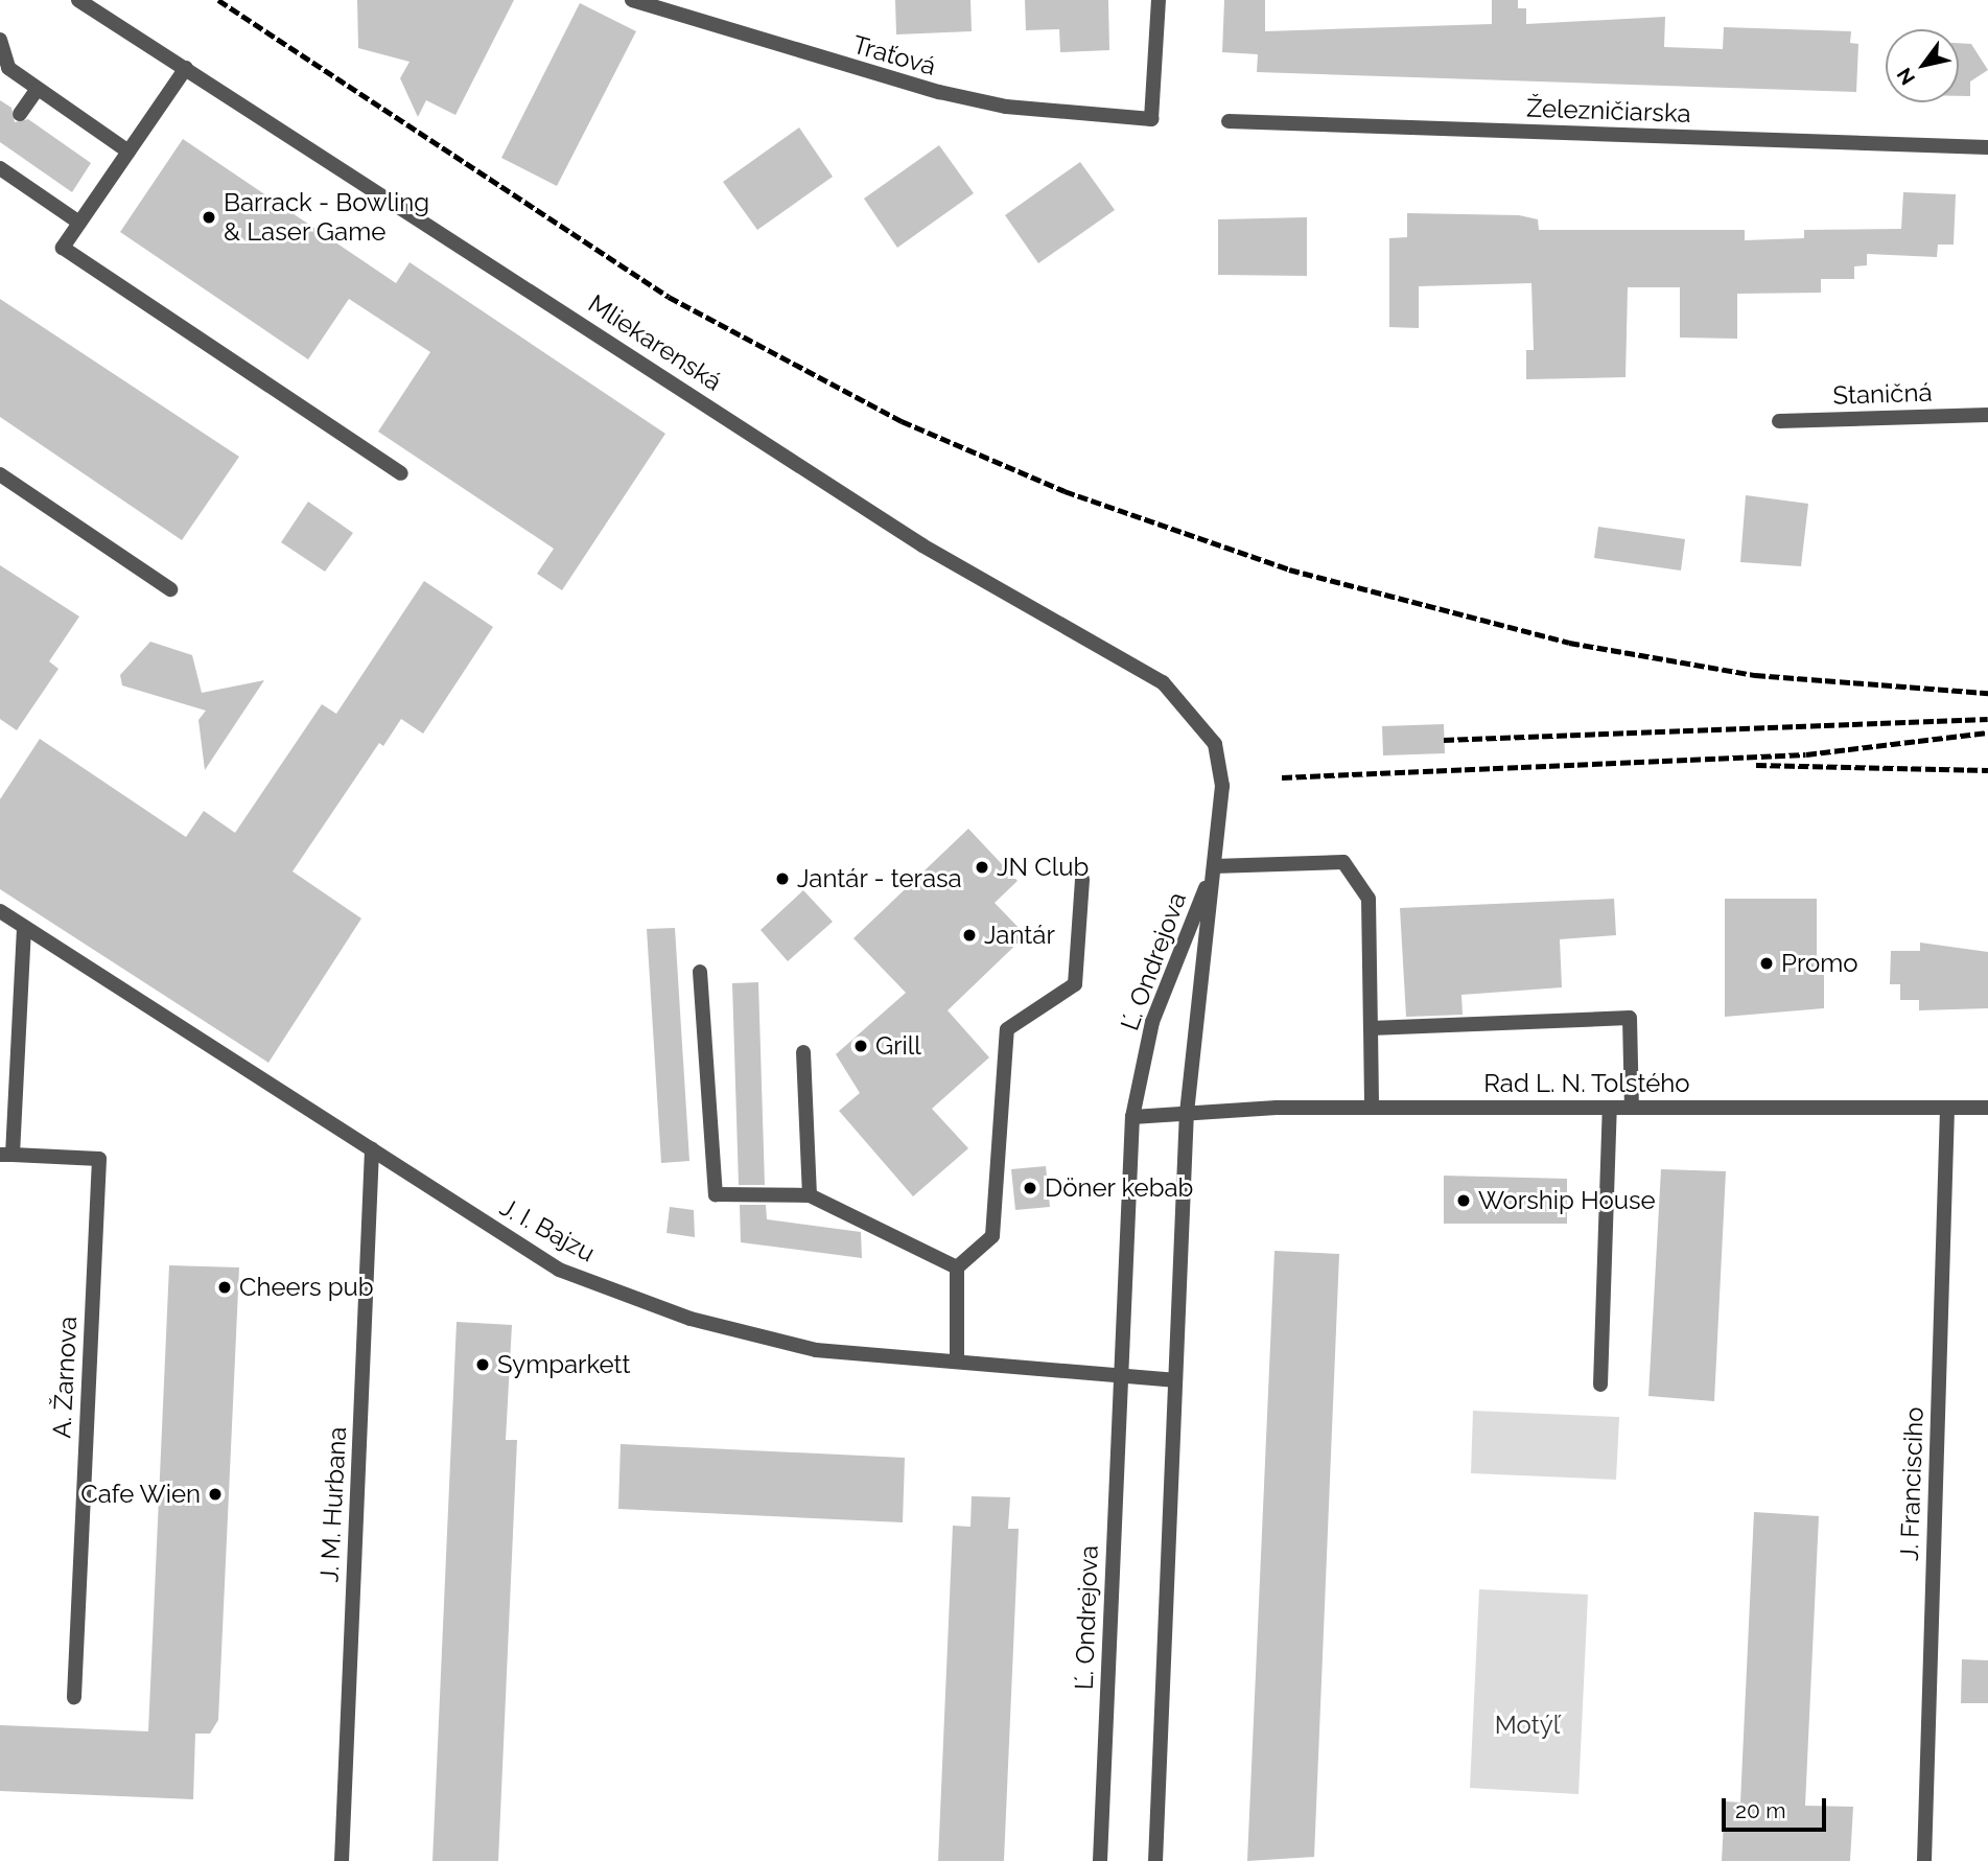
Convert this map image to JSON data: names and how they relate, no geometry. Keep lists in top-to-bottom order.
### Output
{
  "streets": {
    "street": [
      "Traťová",
      "Železničiarska",
      "Mliekarenská",
      "Staničná",
      "Ľ. Ondrejova",
      "Rad L. N. Tolstého",
      "J. I. Bajzu",
      "A. Žarnova",
      "J. Francisciho",
      "J. M. Hurbana"
    ]
  },
  "crossings": [
    ["Mliekarenská", "Ľ. Ondrejova"],
    ["Ľ. Ondrejova", "Rad L. N. Tolstého"],
    ["Ľ. Ondrejova", "J. I. Bajzu"],
    ["Rad L. N. Tolstého", "J. Francisciho"],
    ["J. I. Bajzu", "J. M. Hurbana"]
  ],
  "parks": ["Motýľ"],
  "places": [
    "Barrack - Bowling & Laser Game",
    "JN Club",
    "Jantár - terasa",
    "Jantár",
    "Promo",
    "Grill",
    "Döner kebab",
    "Worship House",
    "Cheers pub",
    "Symparkett",
    "Cafe Wien"
  ],
  "scale_bar": "20 m",
  "north": "bottom left"
}
